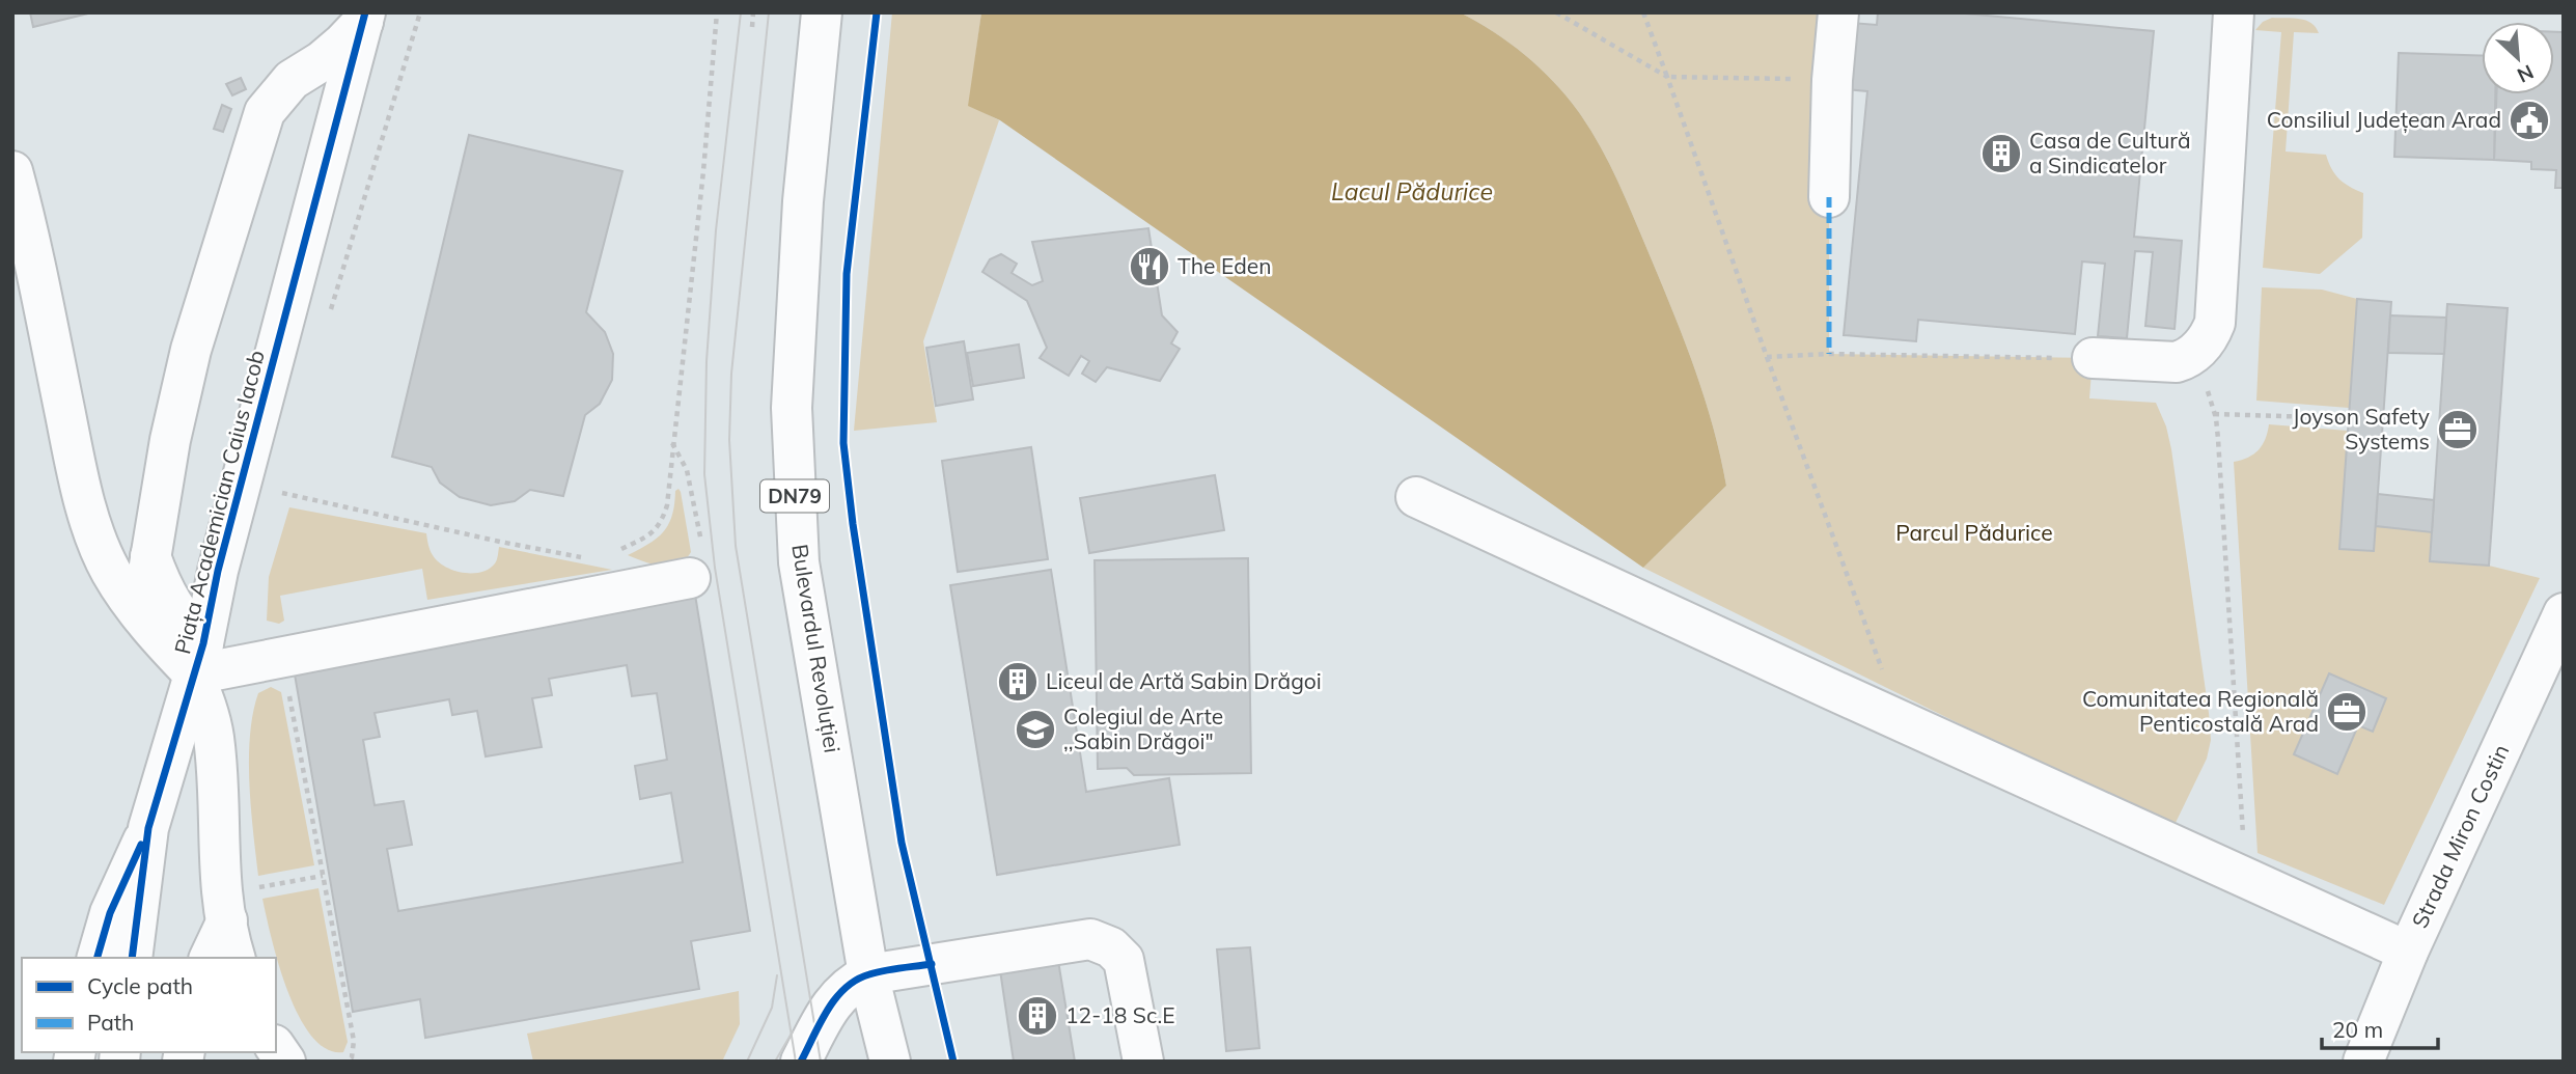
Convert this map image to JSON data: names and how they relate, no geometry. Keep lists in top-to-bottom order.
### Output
{
  "streets": {
    "main road": [
      "DN79",
      "Piața Academician Caius Iacob",
      "Bulevardul Revoluției",
      "Strada Miron Costin"
    ]
  },
  "water": ["Lacul Pădurice"],
  "parks": ["Parcul Pădurice"],
  "places": {
    "public building": ["Consiliul Județean Arad"],
    "building": ["Casa de Cultură a Sindicatelor", "Liceul de Artă Sabin Drăgoi", "12-18 Sc.E"],
    "restaurant": ["The Eden"],
    "office": ["Joyson Safety Systems", "Comunitatea Regională Penticostală Arad"],
    "school or university": ["Colegiul de Arte ,,Sabin Drăgoi\""]
  },
  "legend": ["Cycle path", "Path"],
  "scale_bar": "20 m",
  "north": "bottom right"
}
